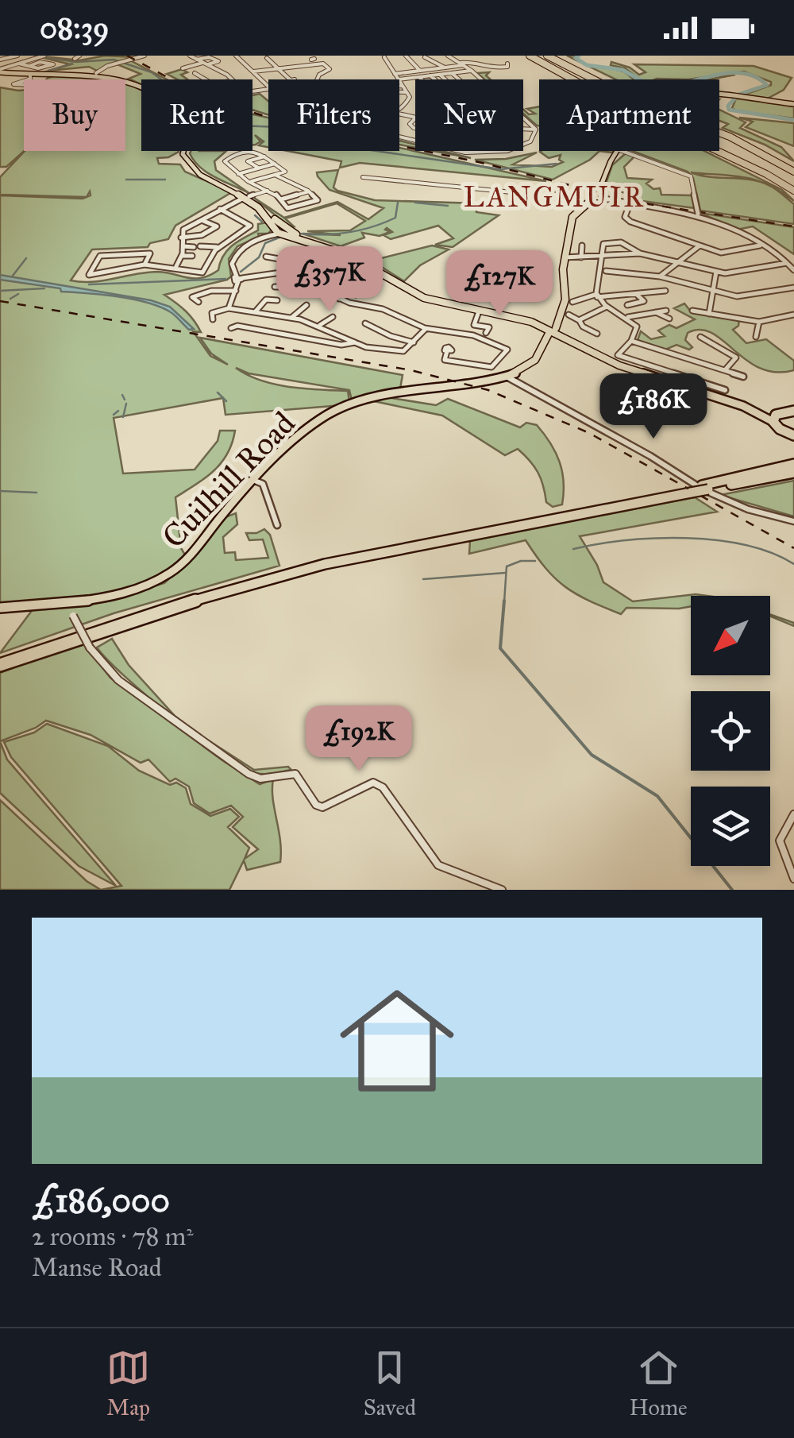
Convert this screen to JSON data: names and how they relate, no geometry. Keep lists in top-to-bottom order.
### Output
{
  "streets": {
    "main road": ["Cuilhill Road"]
  },
  "districts": ["LANGMUIR"],
  "north": "bottom left",
  "page": {
    "status": "08:39",
    "chip": [
      "Buy",
      "Rent",
      "Filters",
      "New",
      "Apartment"
    ],
    "price": [
      "£357K",
      "£127K",
      "£186K",
      "£192K"
    ],
    "list": [
      {
        "name": "£186,000",
        "note": "2 rooms · 78 m² · Manse Road"
      }
    ],
    "tabs": ["Map", "Saved", "Home"]
  }
}
